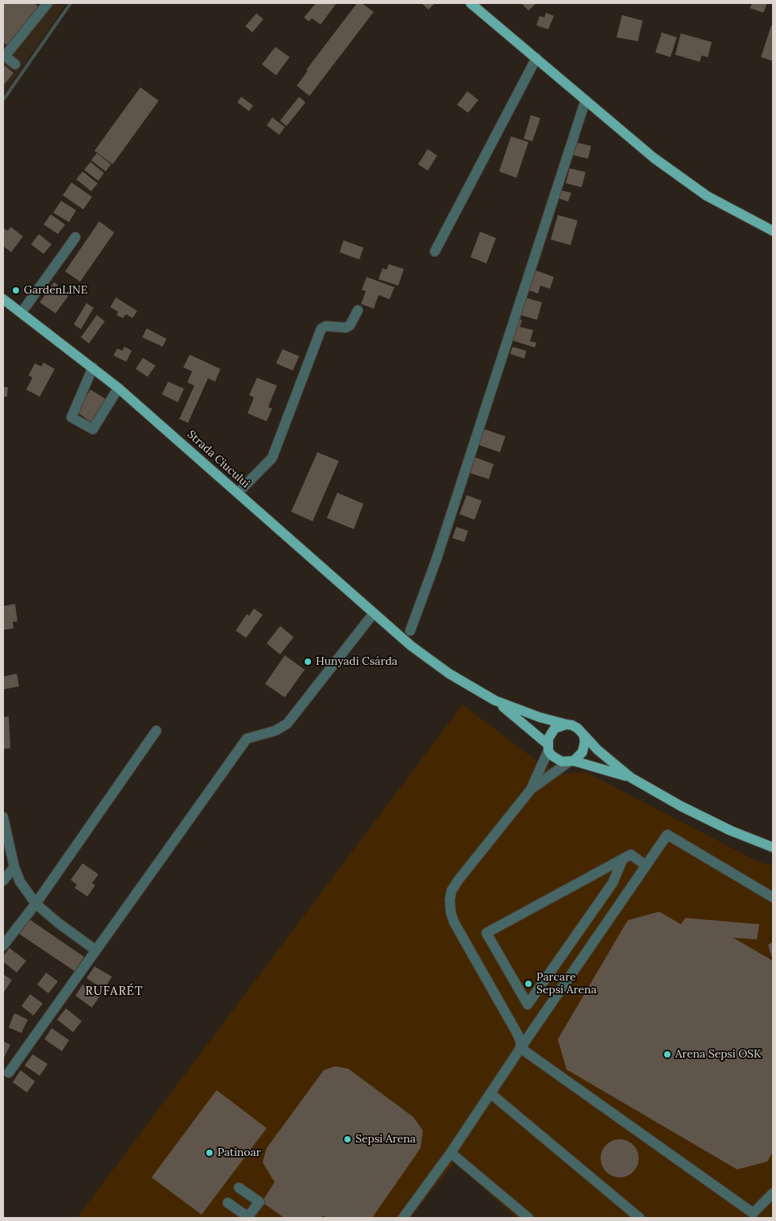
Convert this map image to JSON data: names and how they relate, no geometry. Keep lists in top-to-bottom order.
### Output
{
  "streets": {
    "main road": ["Strada Ciucului"]
  },
  "districts": ["RUFARÉT"],
  "places": [
    "GardenLINE",
    "Hunyadi Csárda",
    "Parcare Sepsi Arena",
    "Arena Sepsi OSK",
    "Sepsi Arena",
    "Patinoar"
  ]
}
